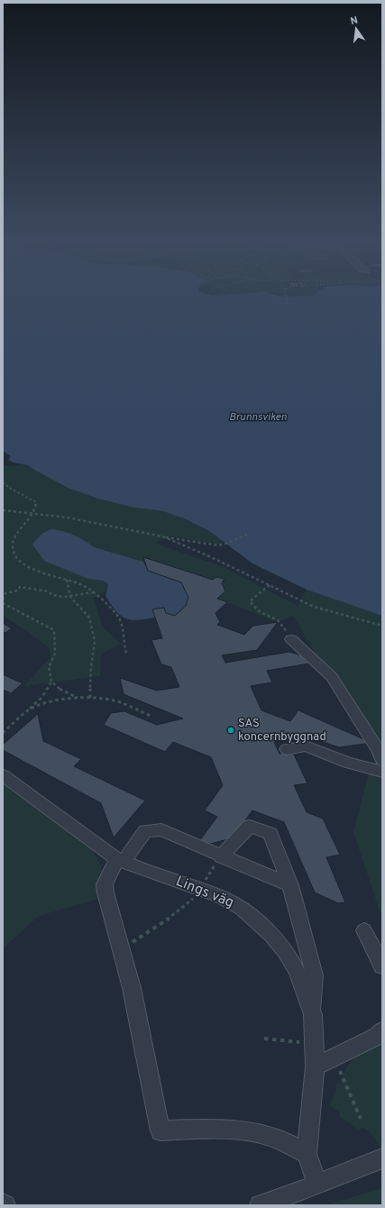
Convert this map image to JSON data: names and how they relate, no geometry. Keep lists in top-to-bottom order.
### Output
{
  "streets": {
    "street": ["Lings väg"]
  },
  "water": ["Brunnsviken"],
  "places": ["SAS koncernbyggnad"],
  "north": "top"
}
